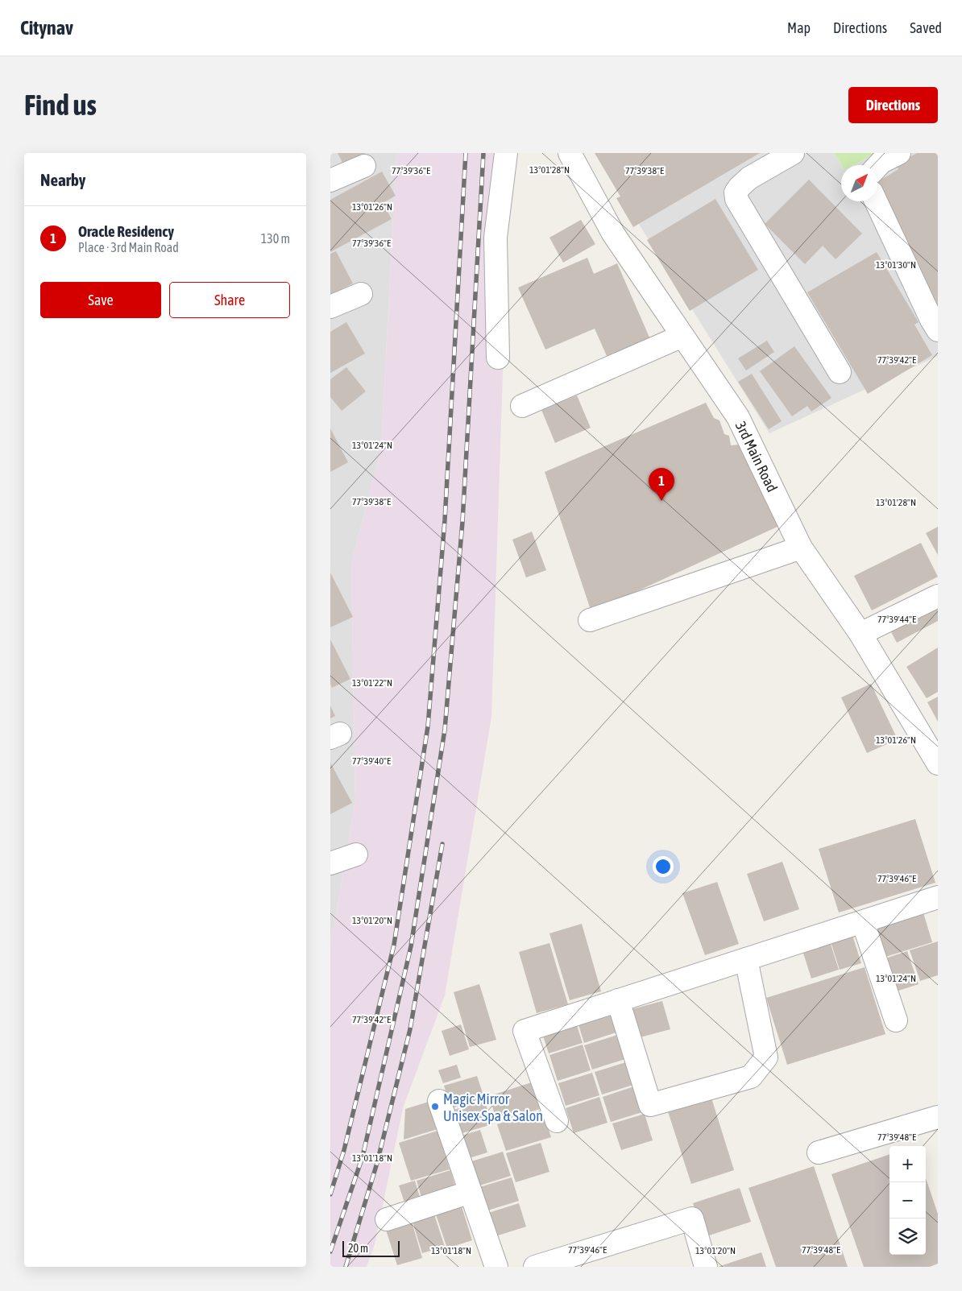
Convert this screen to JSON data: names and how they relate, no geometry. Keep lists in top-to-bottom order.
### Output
{
  "streets": {
    "street": ["3rd Main Road"]
  },
  "places": ["Magic Mirror Unisex Spa & Salon"],
  "scale_bar": "20 m",
  "north": "top right",
  "page": {
    "header": "Citynav",
    "nav": ["Map", "Directions", "Saved"],
    "buttons": [
      "Directions",
      ["Save", "Share"]
    ],
    "title": "Find us",
    "heading": "Nearby",
    "list": [
      {
        "mark": "1",
        "name": "Oracle Residency",
        "note": "Place · 3rd Main Road",
        "value": "130 m"
      }
    ],
    "pins": "1",
    "map_buttons": ["+", "−"],
    "scale": "20 m"
  },
  "coordinates": [
    "13°01'28\"N",
    "77°39'38\"E",
    "77°39'36\"E",
    "13°01'26\"N",
    "13°01'30\"N",
    "77°39'42\"E",
    "13°01'24\"N",
    "77°39'44\"E",
    "13°01'22\"N",
    "77°39'40\"E",
    "77°39'46\"E",
    "13°01'20\"N",
    "77°39'48\"E",
    "13°01'18\"N"
  ]
}
